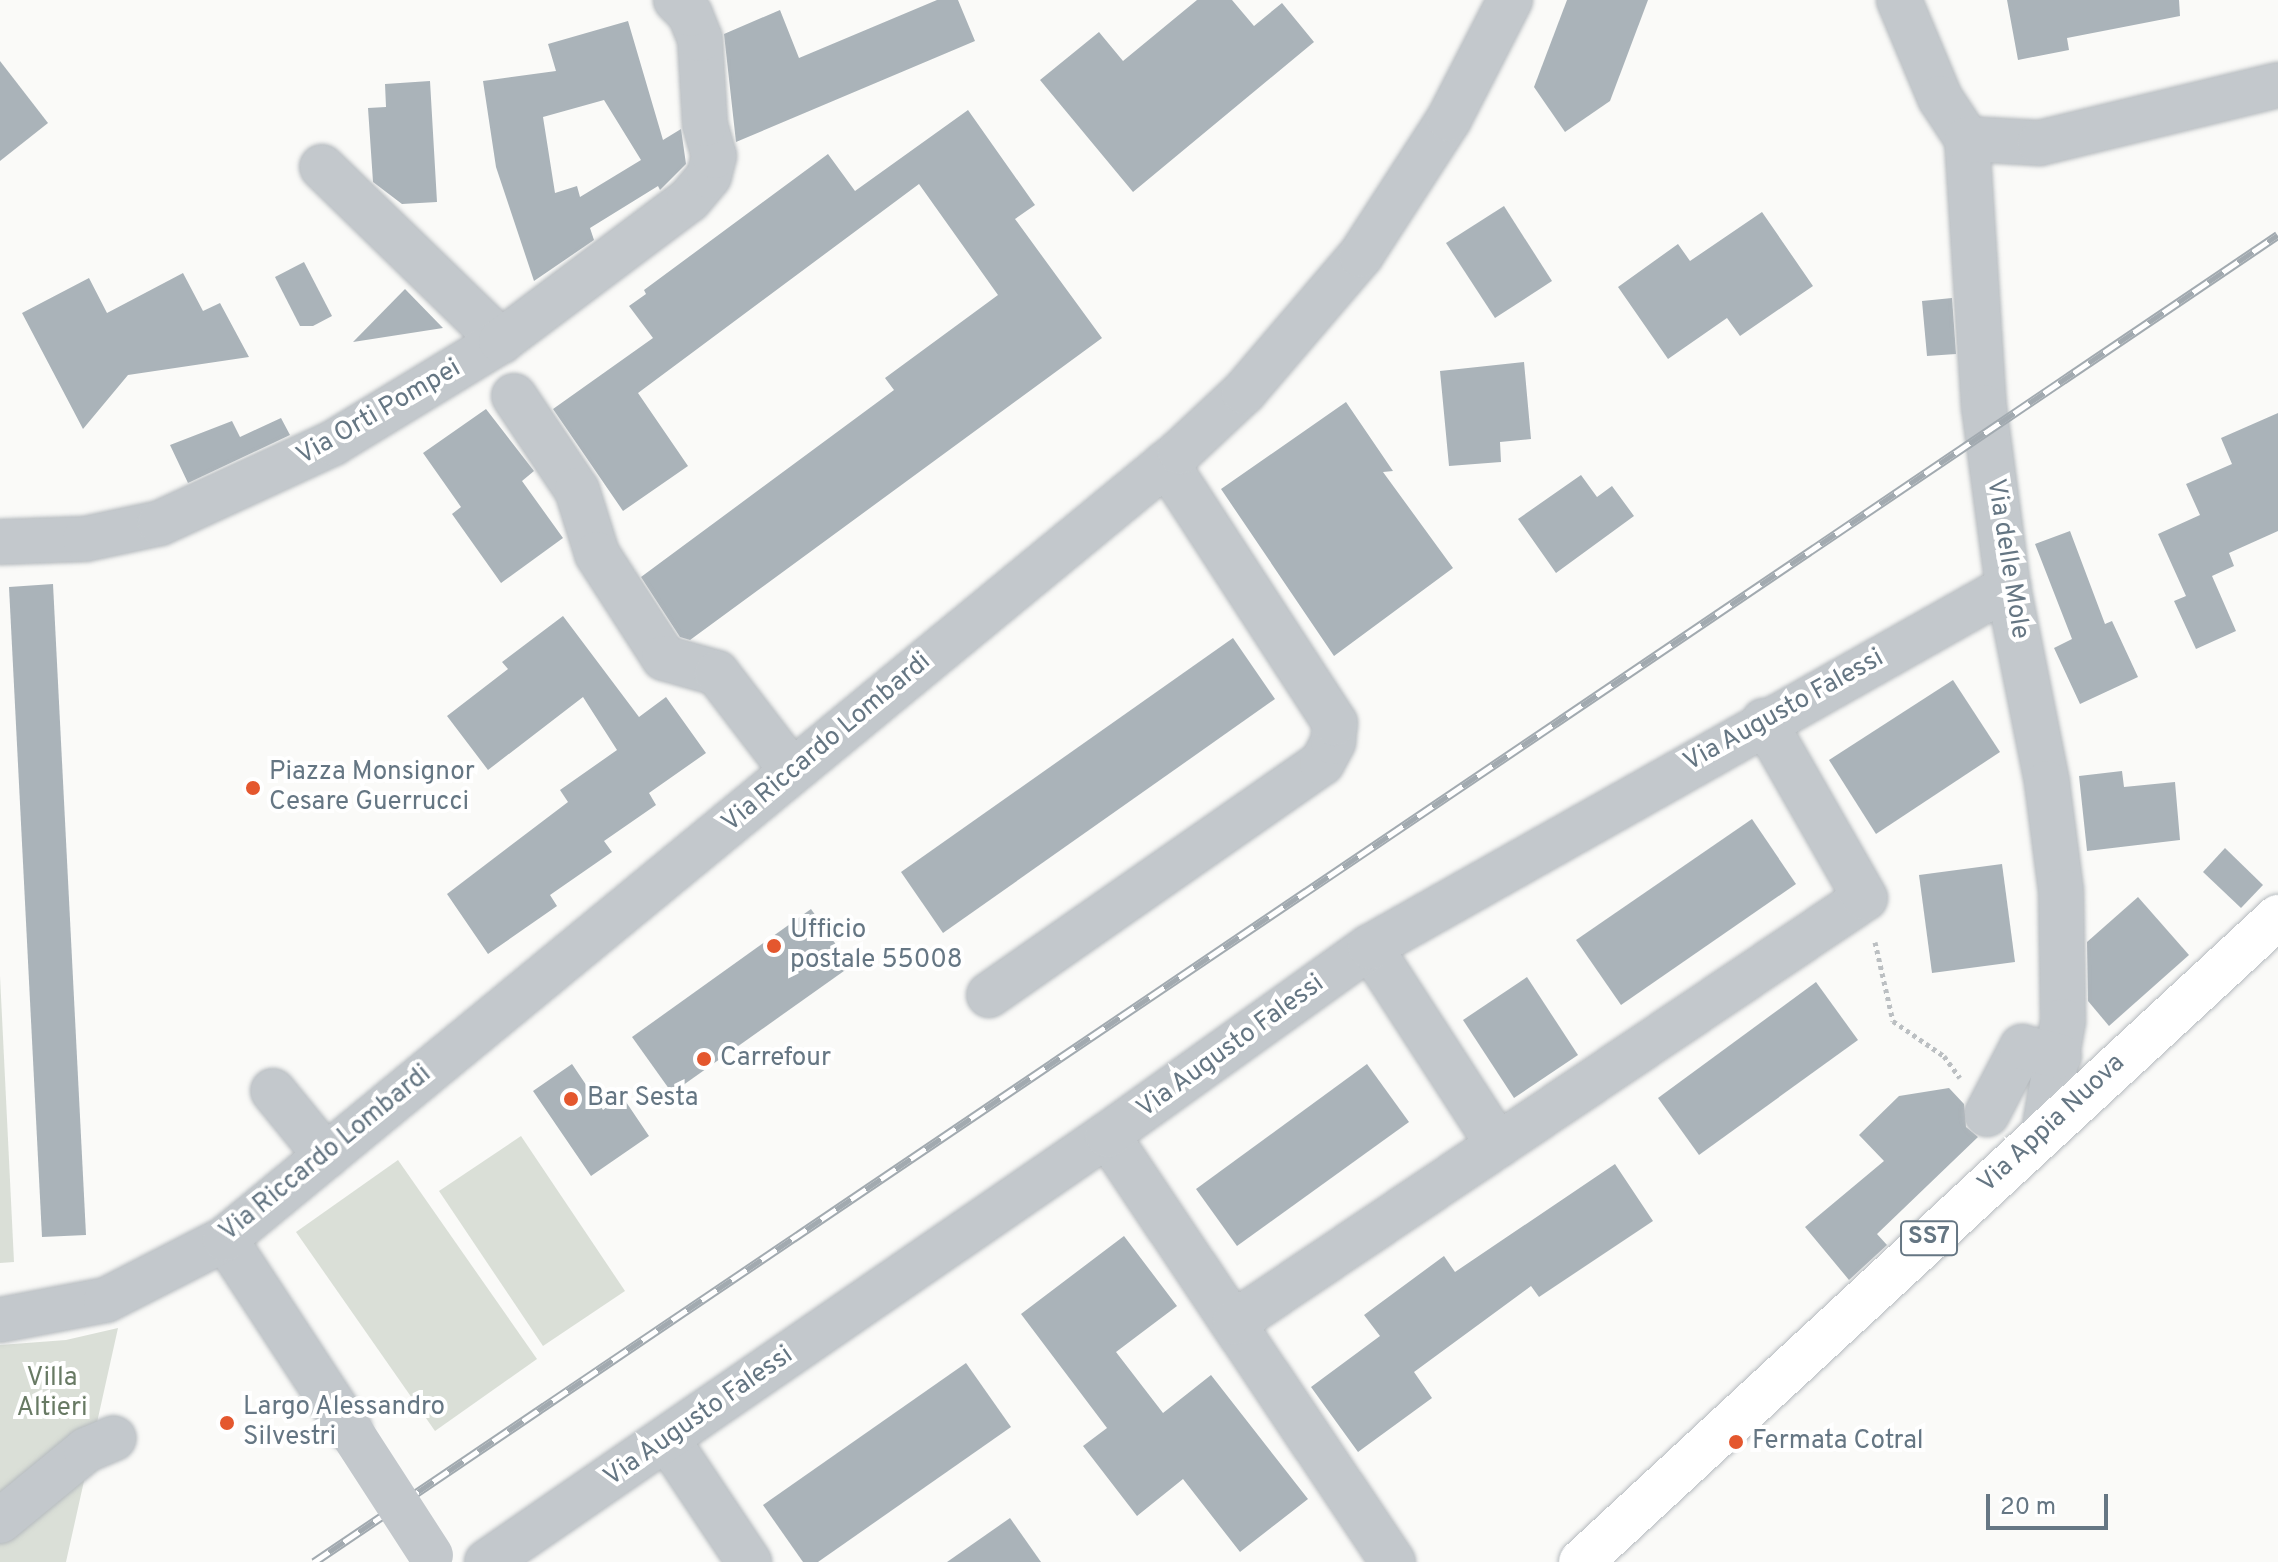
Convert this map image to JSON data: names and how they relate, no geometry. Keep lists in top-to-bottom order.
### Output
{
  "streets": {
    "main road": ["Via Appia Nuova", "SS7"],
    "street": [
      "Via Orti Pompei",
      "Via delle Mole",
      "Via Augusto Falessi",
      "Via Riccardo Lombardi"
    ]
  },
  "crossings": [
    ["Via delle Mole", "Via Augusto Falessi"],
    ["Via delle Mole", "Via Appia Nuova"]
  ],
  "parks": ["Villa Altieri"],
  "places": [
    "Piazza Monsignor Cesare Guerrucci",
    "Ufficio postale 55008",
    "Carrefour",
    "Bar Sesta",
    "Largo Alessandro Silvestri",
    "Fermata Cotral"
  ],
  "scale_bar": "20 m"
}
